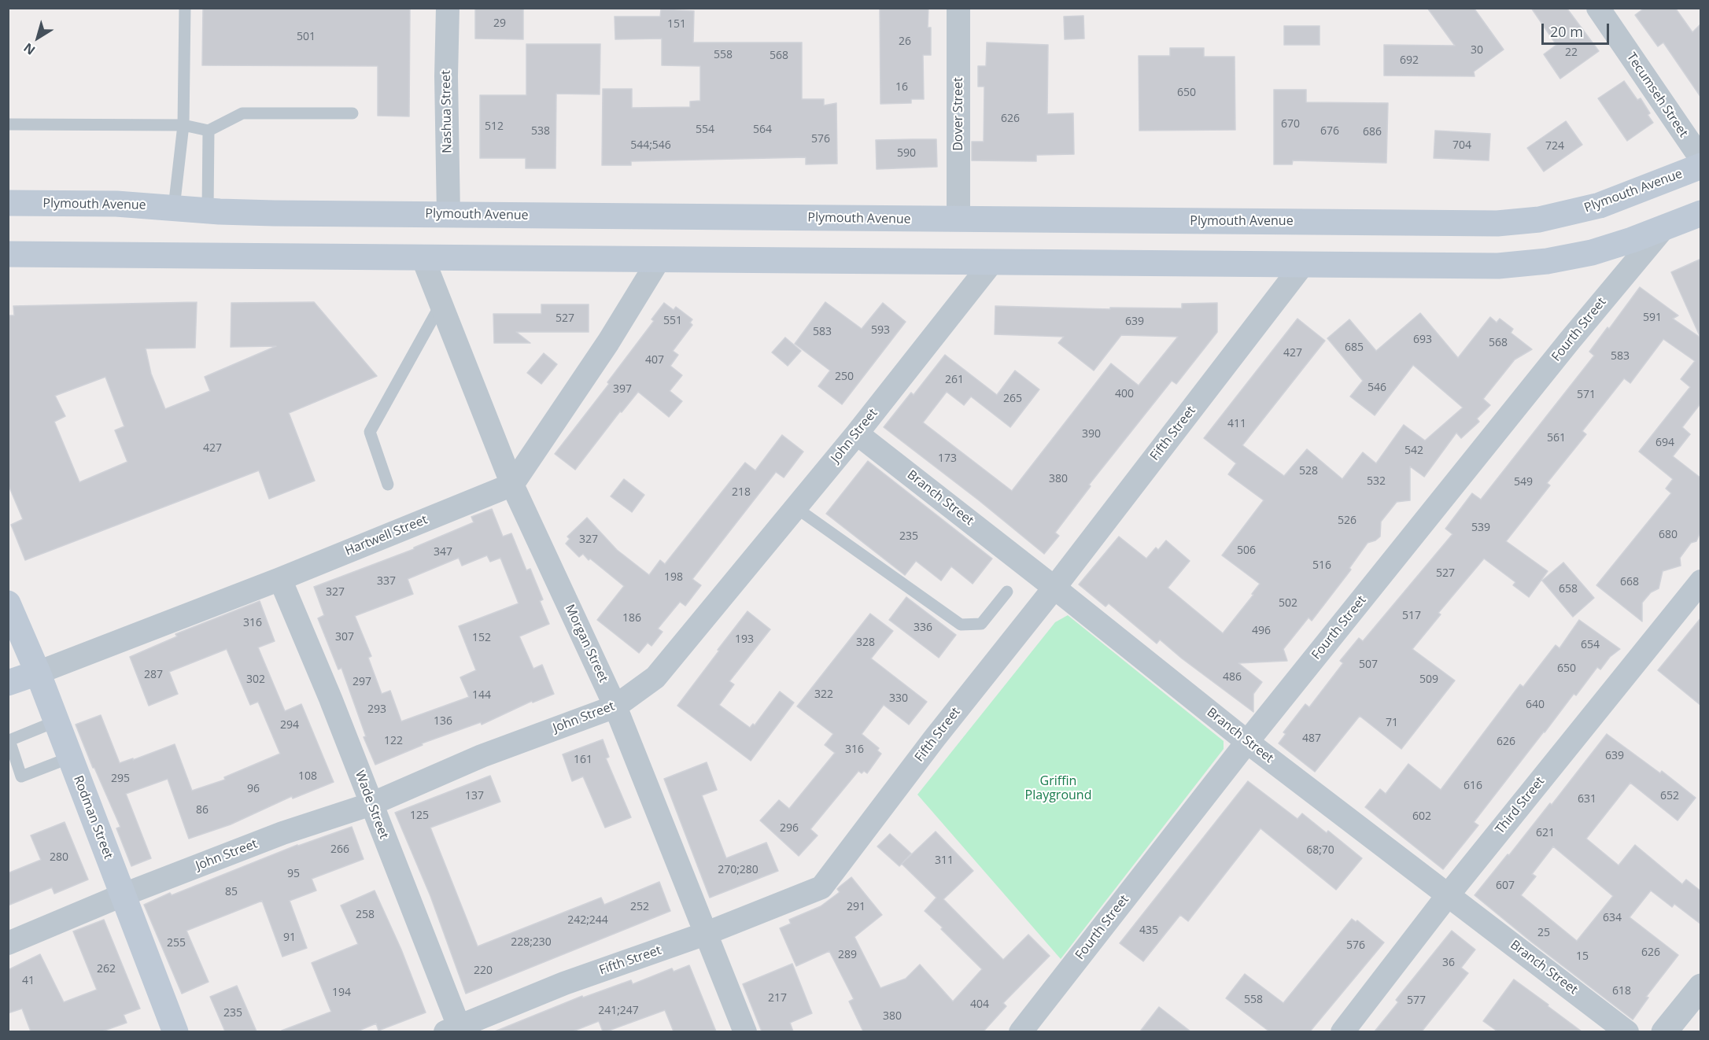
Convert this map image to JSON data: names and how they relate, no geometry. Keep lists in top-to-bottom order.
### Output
{
  "streets": {
    "main road": ["Plymouth Avenue", "Hartwell Street", "Rodman Street"],
    "street": [
      "Tecumseh Street",
      "Nashua Street",
      "Dover Street",
      "Fourth Street",
      "Fifth Street",
      "John Street",
      "Branch Street",
      "Morgan Street",
      "Wade Street",
      "Third Street"
    ]
  },
  "crossings": [
    ["Nashua Street", "Plymouth Avenue"],
    ["Dover Street", "Plymouth Avenue"],
    ["Fourth Street", "Branch Street"],
    ["Fifth Street", "Branch Street"],
    ["Fifth Street", "Morgan Street"],
    ["Fifth Street", "Wade Street"],
    ["John Street", "Branch Street"],
    ["John Street", "Morgan Street"],
    ["John Street", "Wade Street"],
    ["John Street", "Rodman Street"],
    ["Branch Street", "Third Street"],
    ["Hartwell Street", "Morgan Street"],
    ["Hartwell Street", "Wade Street"],
    ["Hartwell Street", "Rodman Street"]
  ],
  "parks": ["Griffin Playground"],
  "house_numbers": [
    "29",
    "151",
    "501",
    "26",
    "30",
    "22",
    "558",
    "568",
    "692",
    "16",
    "650",
    "626",
    "670",
    "512",
    "554",
    "564",
    "538",
    "676",
    "686",
    "576",
    "544;546",
    "704",
    "724",
    "590",
    "591",
    "527",
    "551",
    "639",
    "593",
    "583",
    "693",
    "568",
    "685",
    "427",
    "583",
    "407",
    "250",
    "261",
    "546",
    "397",
    "400",
    "571",
    "265",
    "411",
    "390",
    "561",
    "694",
    "427",
    "542",
    "173",
    "528",
    "380",
    "532",
    "549",
    "218",
    "526",
    "539",
    "680",
    "235",
    "327",
    "506",
    "347",
    "516",
    "527",
    "198",
    "337",
    "668",
    "658",
    "327",
    "502",
    "517",
    "186",
    "316",
    "336",
    "496",
    "307",
    "152",
    "193",
    "328",
    "654",
    "507",
    "650",
    "287",
    "486",
    "302",
    "509",
    "297",
    "322",
    "144",
    "330",
    "640",
    "293",
    "136",
    "71",
    "294",
    "487",
    "122",
    "626",
    "316",
    "639",
    "161",
    "108",
    "295",
    "616",
    "96",
    "137",
    "652",
    "631",
    "86",
    "125",
    "602",
    "296",
    "621",
    "266",
    "68;70",
    "280",
    "311",
    "270;280",
    "95",
    "607",
    "85",
    "252",
    "291",
    "258",
    "634",
    "242;244",
    "435",
    "25",
    "91",
    "228;230",
    "255",
    "576",
    "626",
    "289",
    "15",
    "36",
    "262",
    "220",
    "41",
    "618",
    "194",
    "217",
    "558",
    "577",
    "404",
    "241;247",
    "235",
    "380"
  ],
  "scale_bar": "20 m",
  "north": "bottom left"
}
